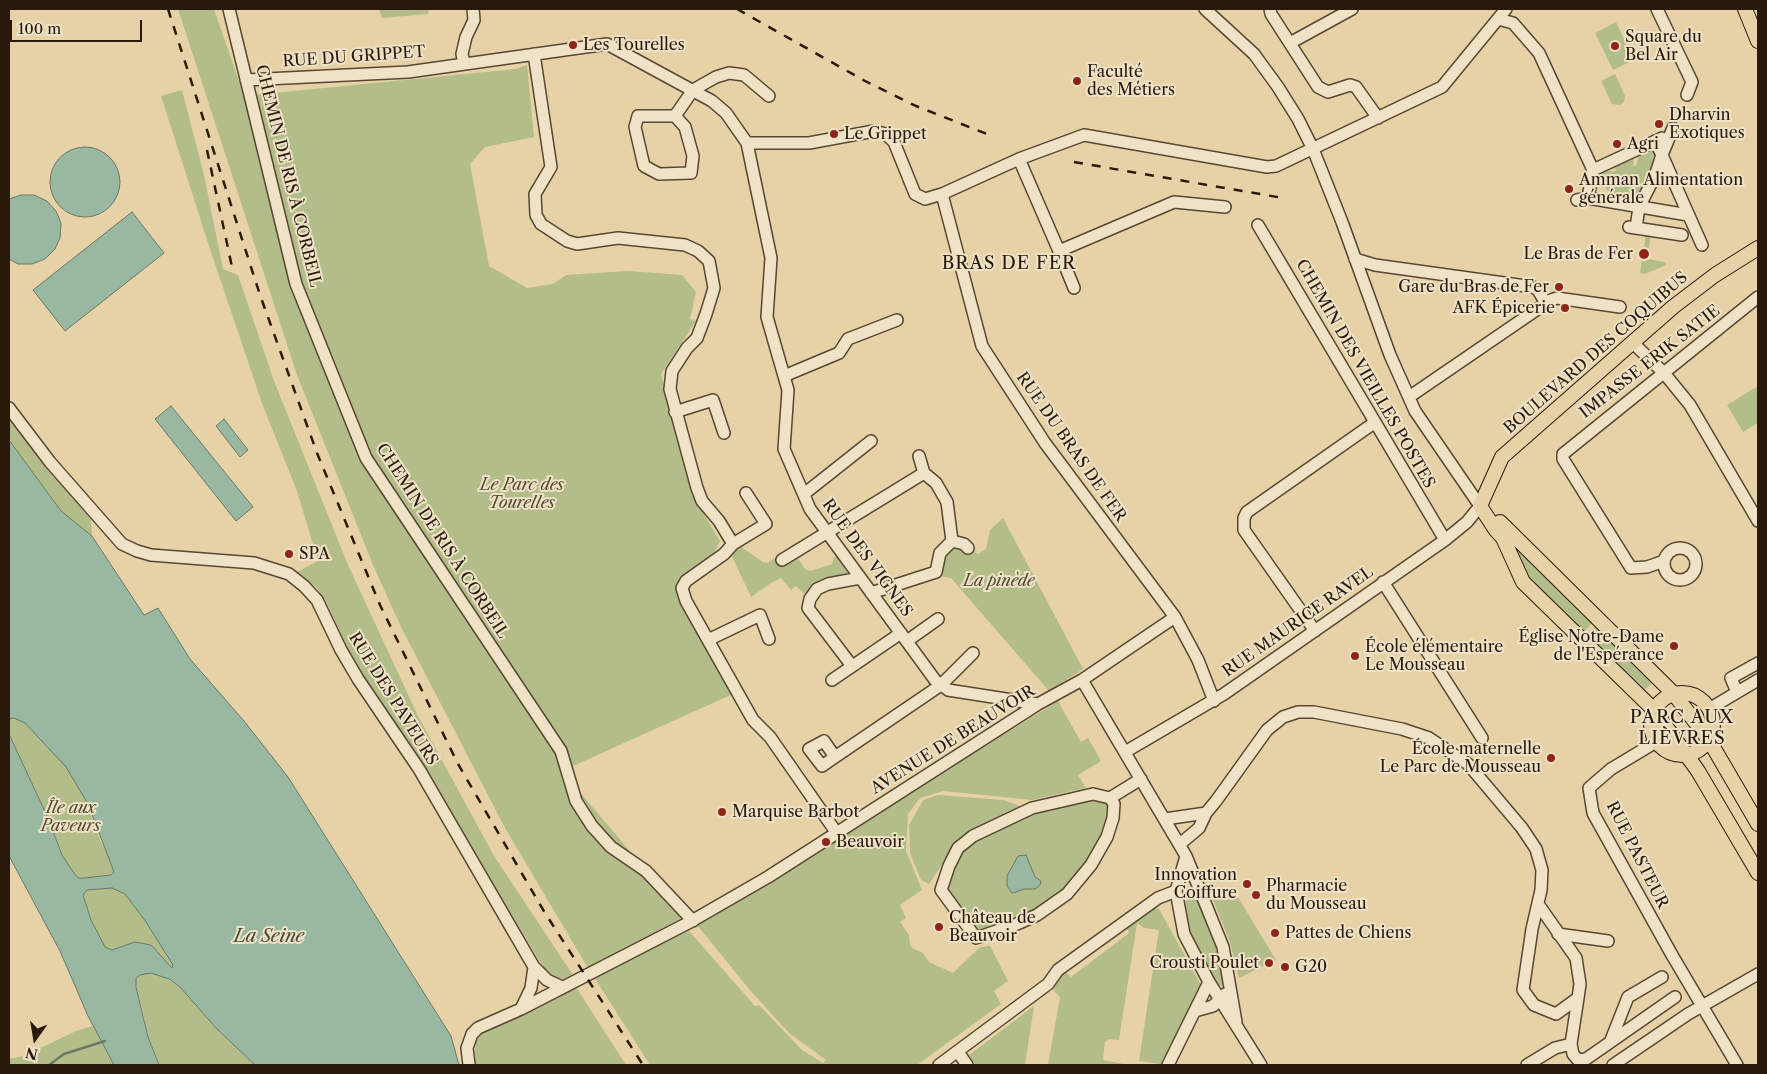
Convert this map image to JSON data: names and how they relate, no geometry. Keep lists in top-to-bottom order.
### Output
{
  "streets": {
    "main road": ["BOULEVARD DES COQUIBUS"],
    "street": [
      "RUE DU GRIPPET",
      "CHEMIN DE RIS À CORBEIL",
      "IMPASSE ERIK SATIE",
      "CHEMIN DES VIEILLES POSTES",
      "RUE DU BRAS DE FER",
      "RUE DES VIGNES",
      "RUE MAURICE RAVEL",
      "RUE DES PAVEURS",
      "AVENUE DE BEAUVOIR",
      "RUE PASTEUR"
    ]
  },
  "crossings": [
    ["RUE DU GRIPPET", "CHEMIN DE RIS À CORBEIL"],
    ["RUE DU GRIPPET", "RUE DES VIGNES"],
    ["CHEMIN DE RIS À CORBEIL", "AVENUE DE BEAUVOIR"],
    ["BOULEVARD DES COQUIBUS", "RUE MAURICE RAVEL"],
    ["CHEMIN DES VIEILLES POSTES", "RUE MAURICE RAVEL"],
    ["RUE DU BRAS DE FER", "RUE MAURICE RAVEL"],
    ["RUE DU BRAS DE FER", "AVENUE DE BEAUVOIR"],
    ["RUE DES VIGNES", "AVENUE DE BEAUVOIR"],
    ["RUE DES PAVEURS", "AVENUE DE BEAUVOIR"]
  ],
  "districts": ["BRAS DE FER", "PARC AUX LIÈVRES"],
  "water": ["La Seine"],
  "parks": ["Le Parc des Tourelles", "La pinède", "Île aux Paveurs"],
  "places": [
    "Les Tourelles",
    "Square du Bel Air",
    "Faculté des Métiers",
    "Dharvin Exotiques",
    "Le Grippet",
    "Agri",
    "Amman Alimentation générale",
    "Le Bras de Fer",
    "Gare du Bras de Fer",
    "AFK Épicerie",
    "SPA",
    "Église Notre-Dame de l'Espérance",
    "École élémentaire Le Mousseau",
    "École maternelle Le Parc de Mousseau",
    "Marquise Barbot",
    "Beauvoir",
    "Innovation Coiffure",
    "Pharmacie du Mousseau",
    "Château de Beauvoir",
    "Pattes de Chiens",
    "Crousti Poulet",
    "G20"
  ],
  "scale_bar": "100 m",
  "north": "bottom"
}
